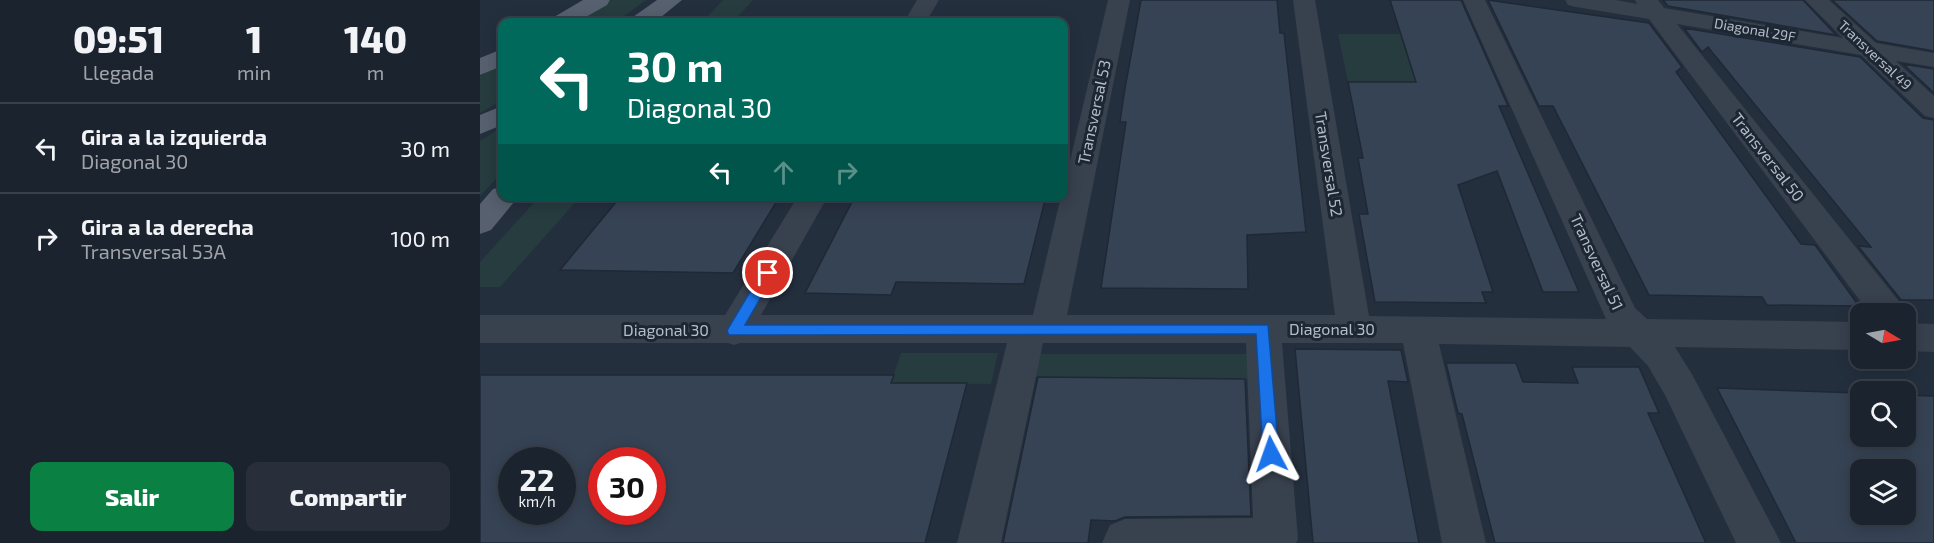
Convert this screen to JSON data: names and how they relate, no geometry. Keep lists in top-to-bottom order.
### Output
{
  "streets": {
    "street": [
      "Diagonal 29F",
      "Transversal 49",
      "Transversal 53",
      "Transversal 50",
      "Transversal 52",
      "Transversal 51",
      "Diagonal 30"
    ]
  },
  "crossings": [
    ["Diagonal 29F", "Transversal 49"],
    ["Diagonal 29F", "Transversal 50"],
    ["Transversal 53", "Diagonal 30"],
    ["Transversal 52", "Diagonal 30"],
    ["Transversal 51", "Diagonal 30"]
  ],
  "north": "right",
  "page": {
    "eta": [
      "09:51",
      "Llegada",
      "1",
      "min",
      "140",
      "m"
    ],
    "turn": ["30 m", "Diagonal 30"],
    "list": [
      {
        "name": "Gira a la izquierda",
        "note": "Diagonal 30",
        "value": "30 m"
      },
      {
        "name": "Gira a la derecha",
        "note": "Transversal 53A",
        "value": "100 m"
      }
    ],
    "speed": "22 km/h",
    "limit": "30",
    "buttons": ["Salir", "Compartir"]
  }
}
